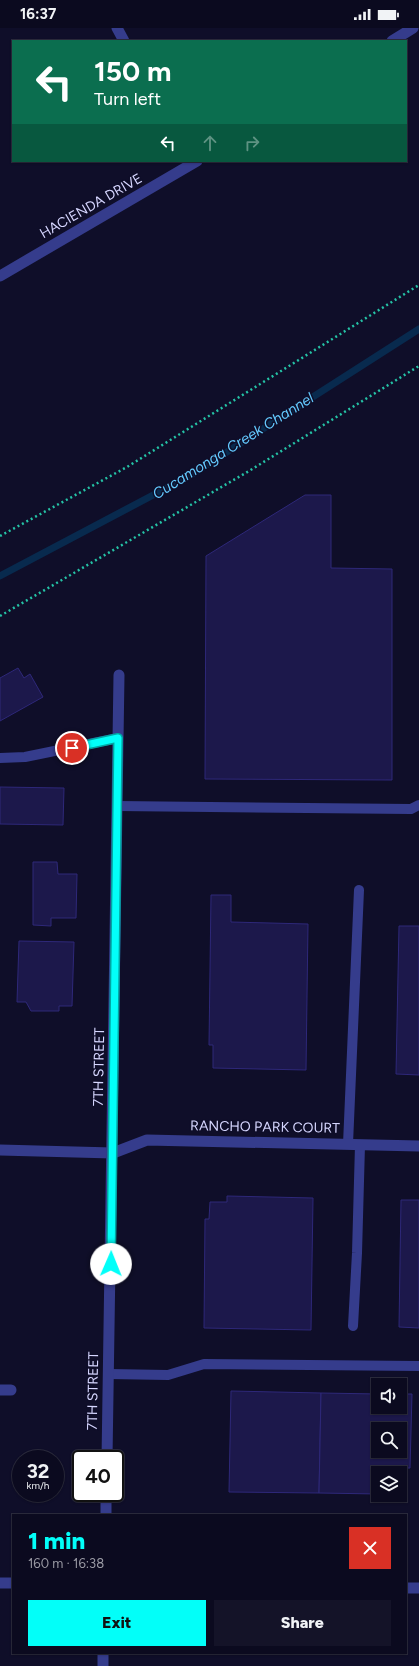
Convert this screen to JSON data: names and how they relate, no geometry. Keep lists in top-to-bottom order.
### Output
{
  "streets": {
    "street": ["HACIENDA DRIVE", "7TH STREET", "RANCHO PARK COURT"]
  },
  "crossings": [
    ["7TH STREET", "RANCHO PARK COURT"]
  ],
  "water": ["Cucamonga Creek Channel"],
  "page": {
    "status": "16:37",
    "turn": ["150 m", "Turn left"],
    "speed": "32 km/h",
    "limit": "40",
    "heading": ["1 min", "160 m · 16:38"],
    "buttons": ["Exit", "Share"]
  }
}
